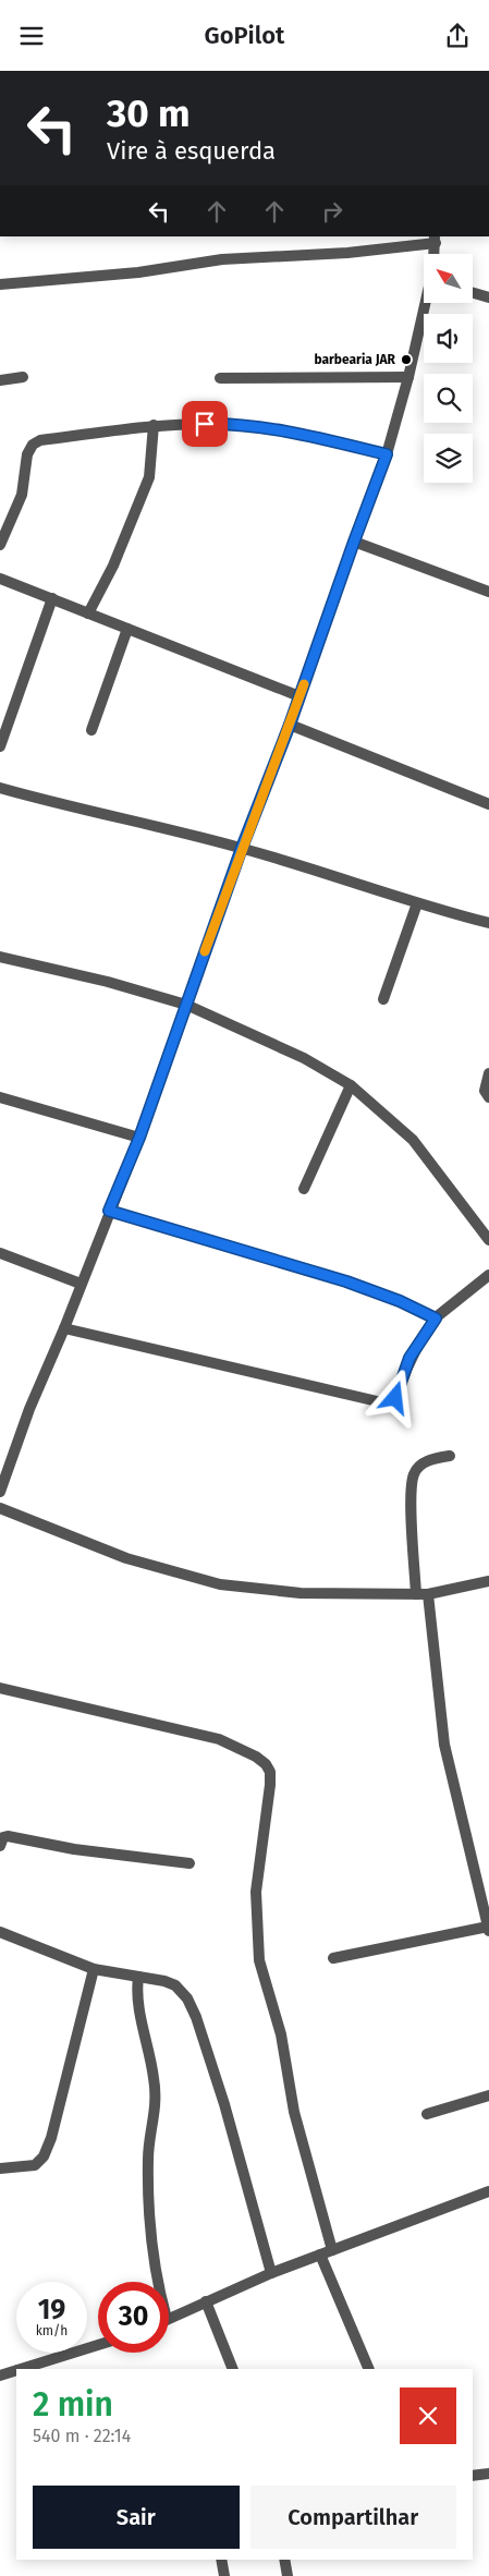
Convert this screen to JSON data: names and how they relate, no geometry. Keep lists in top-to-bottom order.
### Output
{
  "places": ["barbearia JAR"],
  "north": "top left",
  "page": {
    "header": "GoPilot",
    "turn": ["30 m", "Vire à esquerda"],
    "speed": "19 km/h",
    "limit": "30",
    "heading": ["2 min", "540 m · 22:14"],
    "buttons": ["Sair", "Compartilhar"]
  }
}
